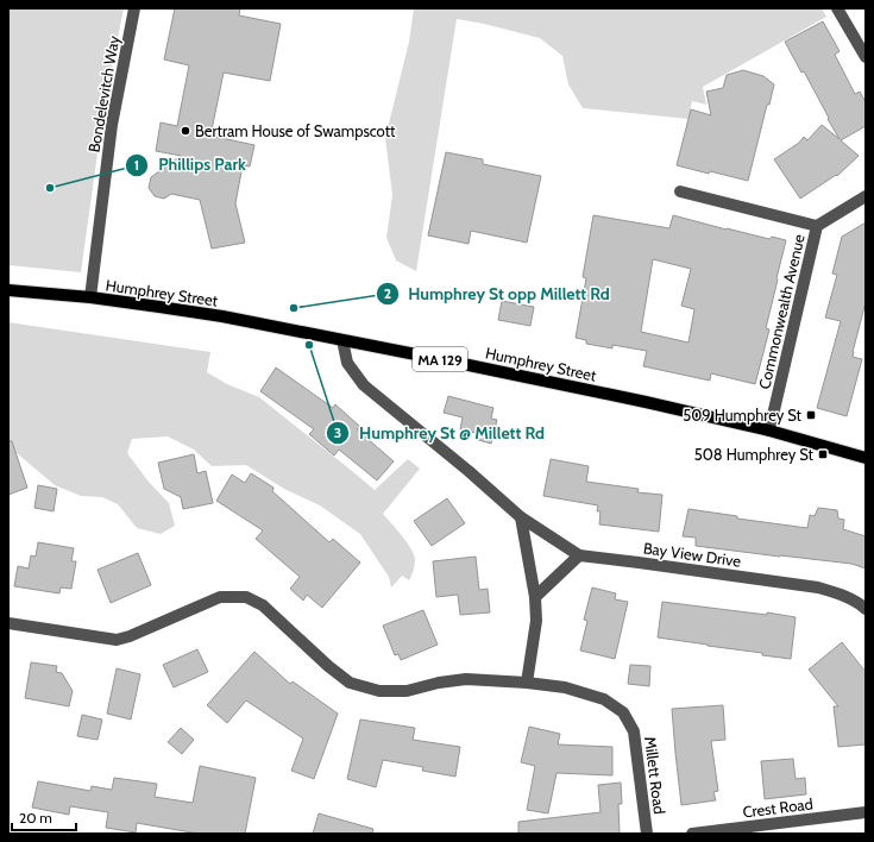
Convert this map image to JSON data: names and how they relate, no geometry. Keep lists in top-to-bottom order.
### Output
{
  "streets": {
    "main road": ["Humphrey Street", "MA 129"],
    "street": [
      "Bondelevitch Way",
      "Commonwealth Avenue",
      "Bay View Drive",
      "Millett Road",
      "Crest Road"
    ]
  },
  "crossings": [
    ["Bondelevitch Way", "Humphrey Street"],
    ["Humphrey Street", "Commonwealth Avenue"]
  ],
  "places": {
    "other": [
      "Bertram House of Swampscott",
      "Phillips Park",
      "Humphrey St opp Millett Rd",
      "Humphrey St @ Millett Rd"
    ],
    "transit": ["509 Humphrey St", "508 Humphrey St"]
  },
  "scale_bar": "20 m"
}
